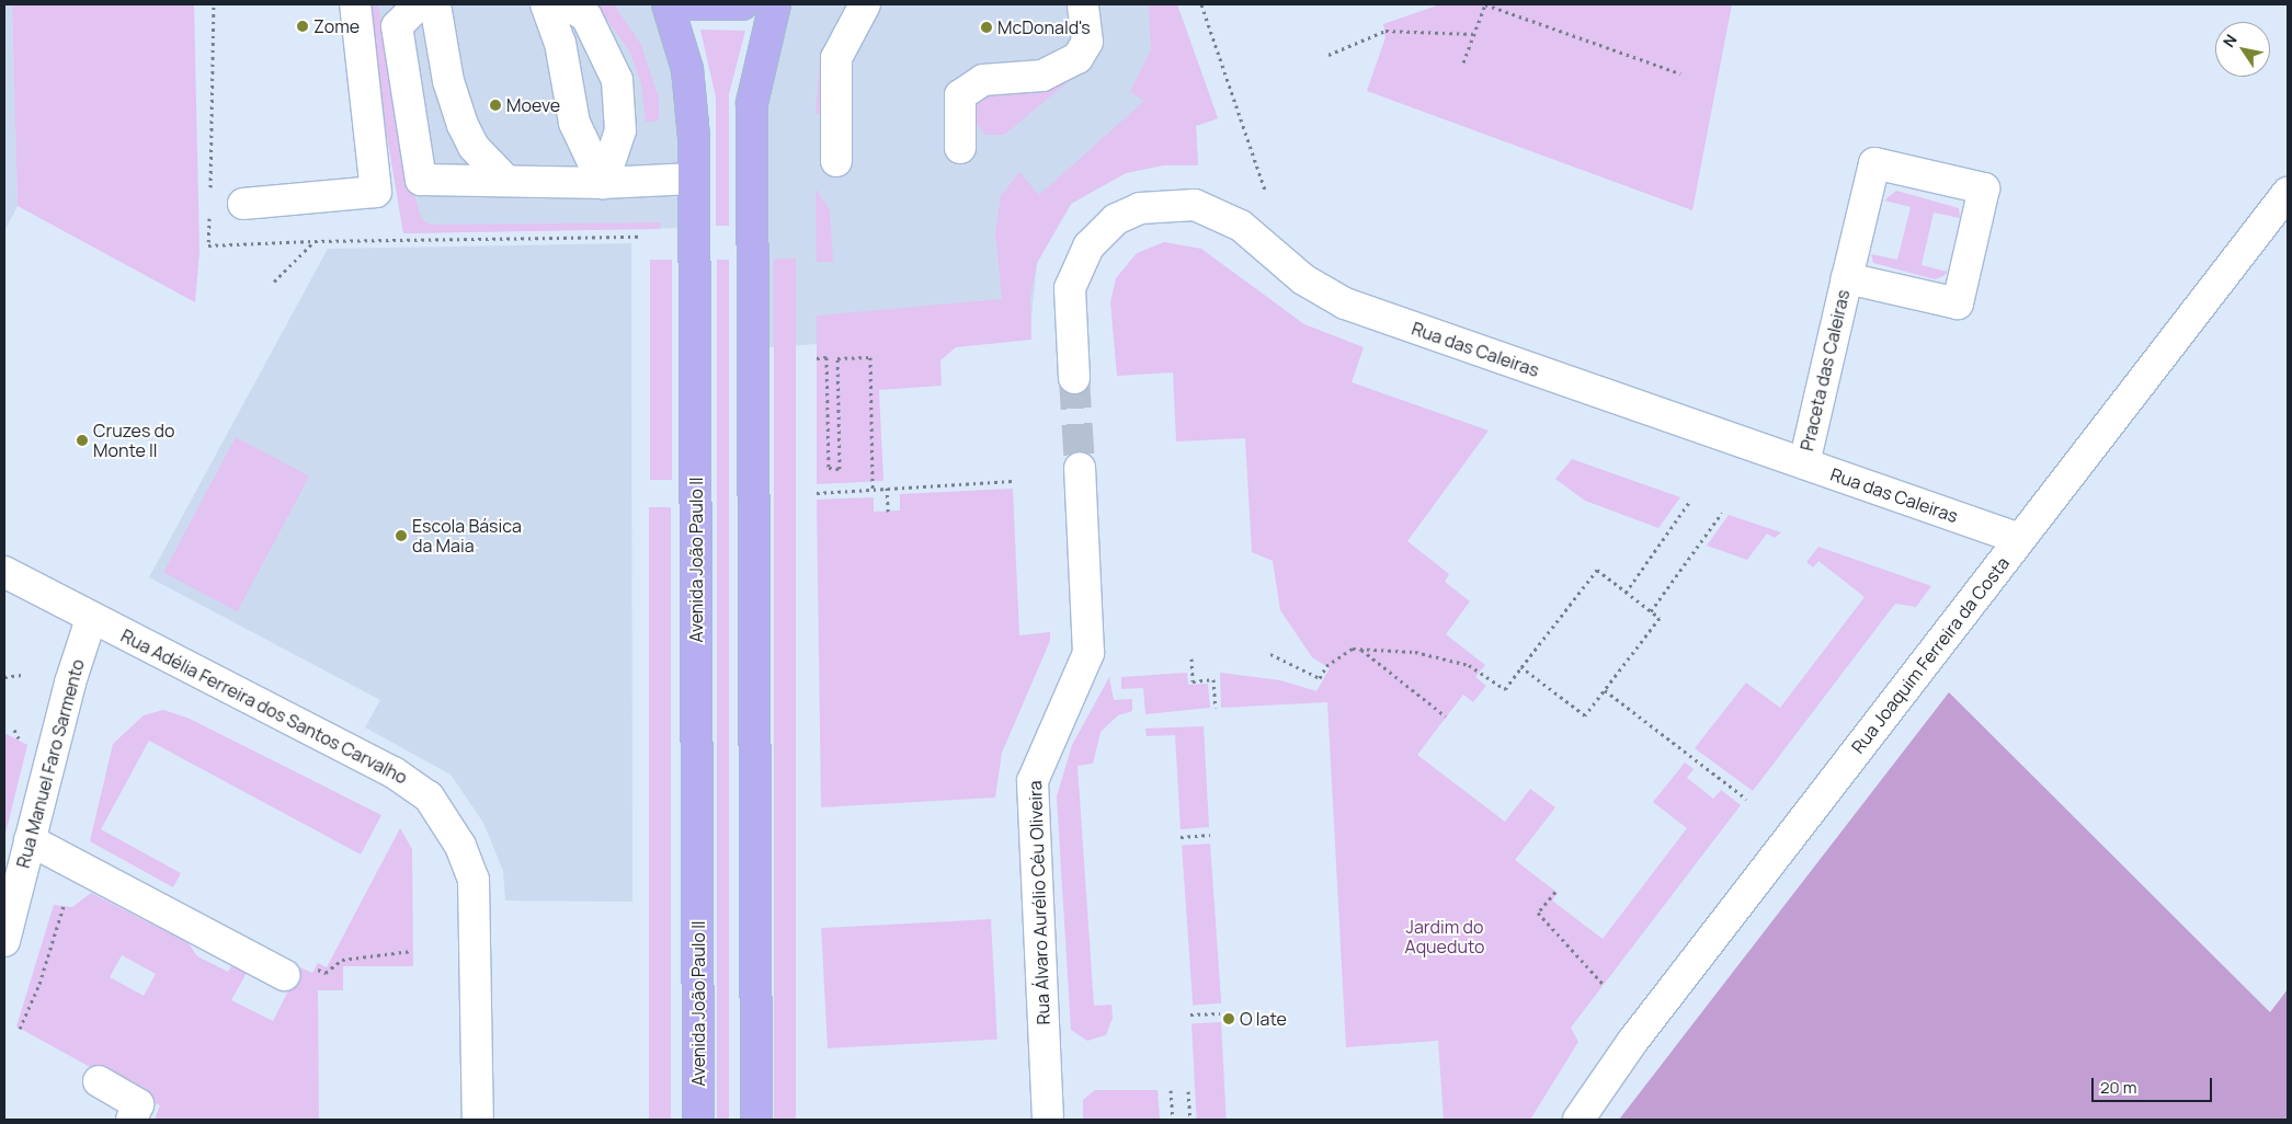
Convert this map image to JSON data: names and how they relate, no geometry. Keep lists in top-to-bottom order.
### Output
{
  "streets": {
    "main road": ["Avenida João Paulo II"],
    "street": [
      "Rua das Caleiras",
      "Praceta das Caleiras",
      "Rua Joaquim Ferreira da Costa",
      "Rua Adélia Ferreira dos Santos Carvalho",
      "Rua Manuel Faro Sarmento",
      "Rua Álvaro Aurélio Céu Oliveira"
    ]
  },
  "crossings": [
    ["Rua das Caleiras", "Praceta das Caleiras"],
    ["Rua das Caleiras", "Rua Joaquim Ferreira da Costa"],
    ["Rua Adélia Ferreira dos Santos Carvalho", "Rua Manuel Faro Sarmento"]
  ],
  "parks": ["Jardim do Aqueduto"],
  "places": [
    "Zome",
    "McDonald's",
    "Moeve",
    "Cruzes do Monte II",
    "Escola Básica da Maia",
    "O Iate"
  ],
  "scale_bar": "20 m",
  "north": "top left"
}
